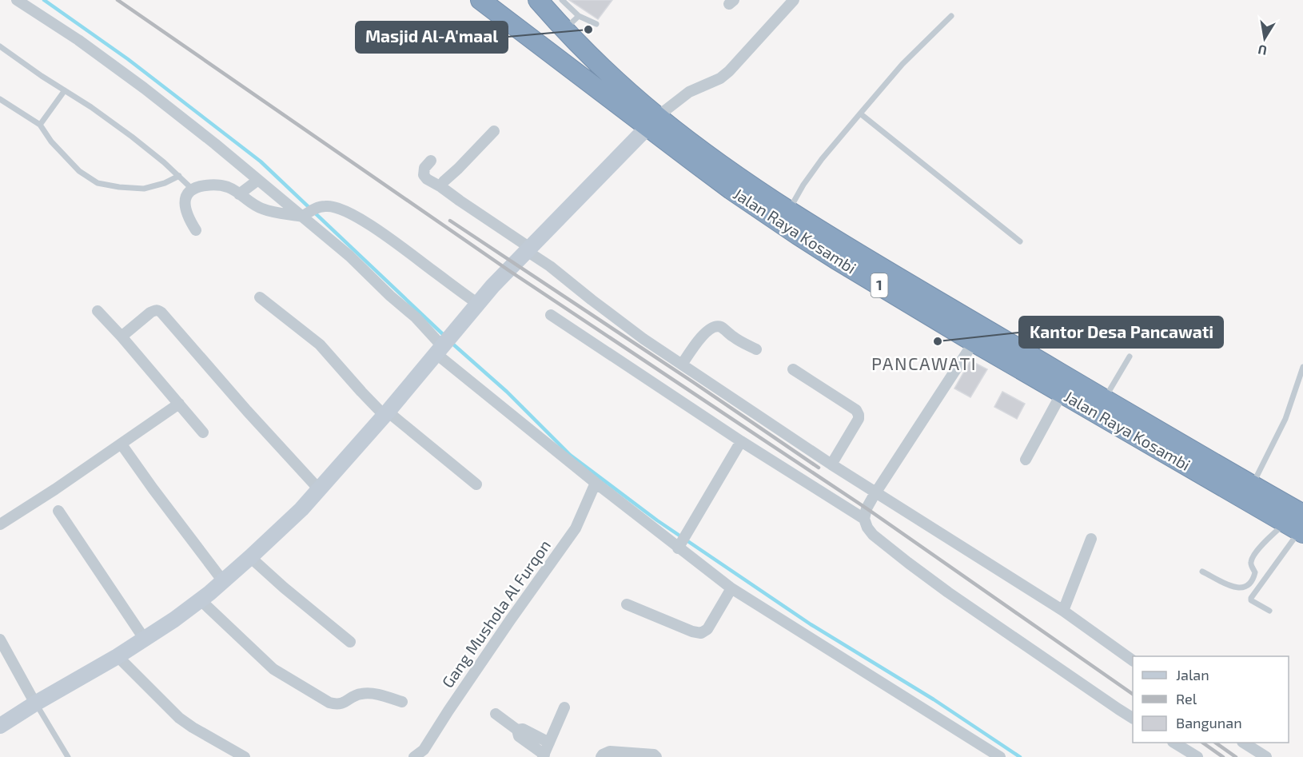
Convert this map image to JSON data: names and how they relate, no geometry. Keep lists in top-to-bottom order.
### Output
{
  "streets": {
    "highway": ["Jalan Raya Kosambi", "1"],
    "street": ["Gang Mushola Al Furqon"]
  },
  "districts": ["PANCAWATI"],
  "places": ["Masjid Al-A'maal", "Kantor Desa Pancawati"],
  "legend": ["Jalan", "Rel", "Bangunan"],
  "north": "bottom"
}
